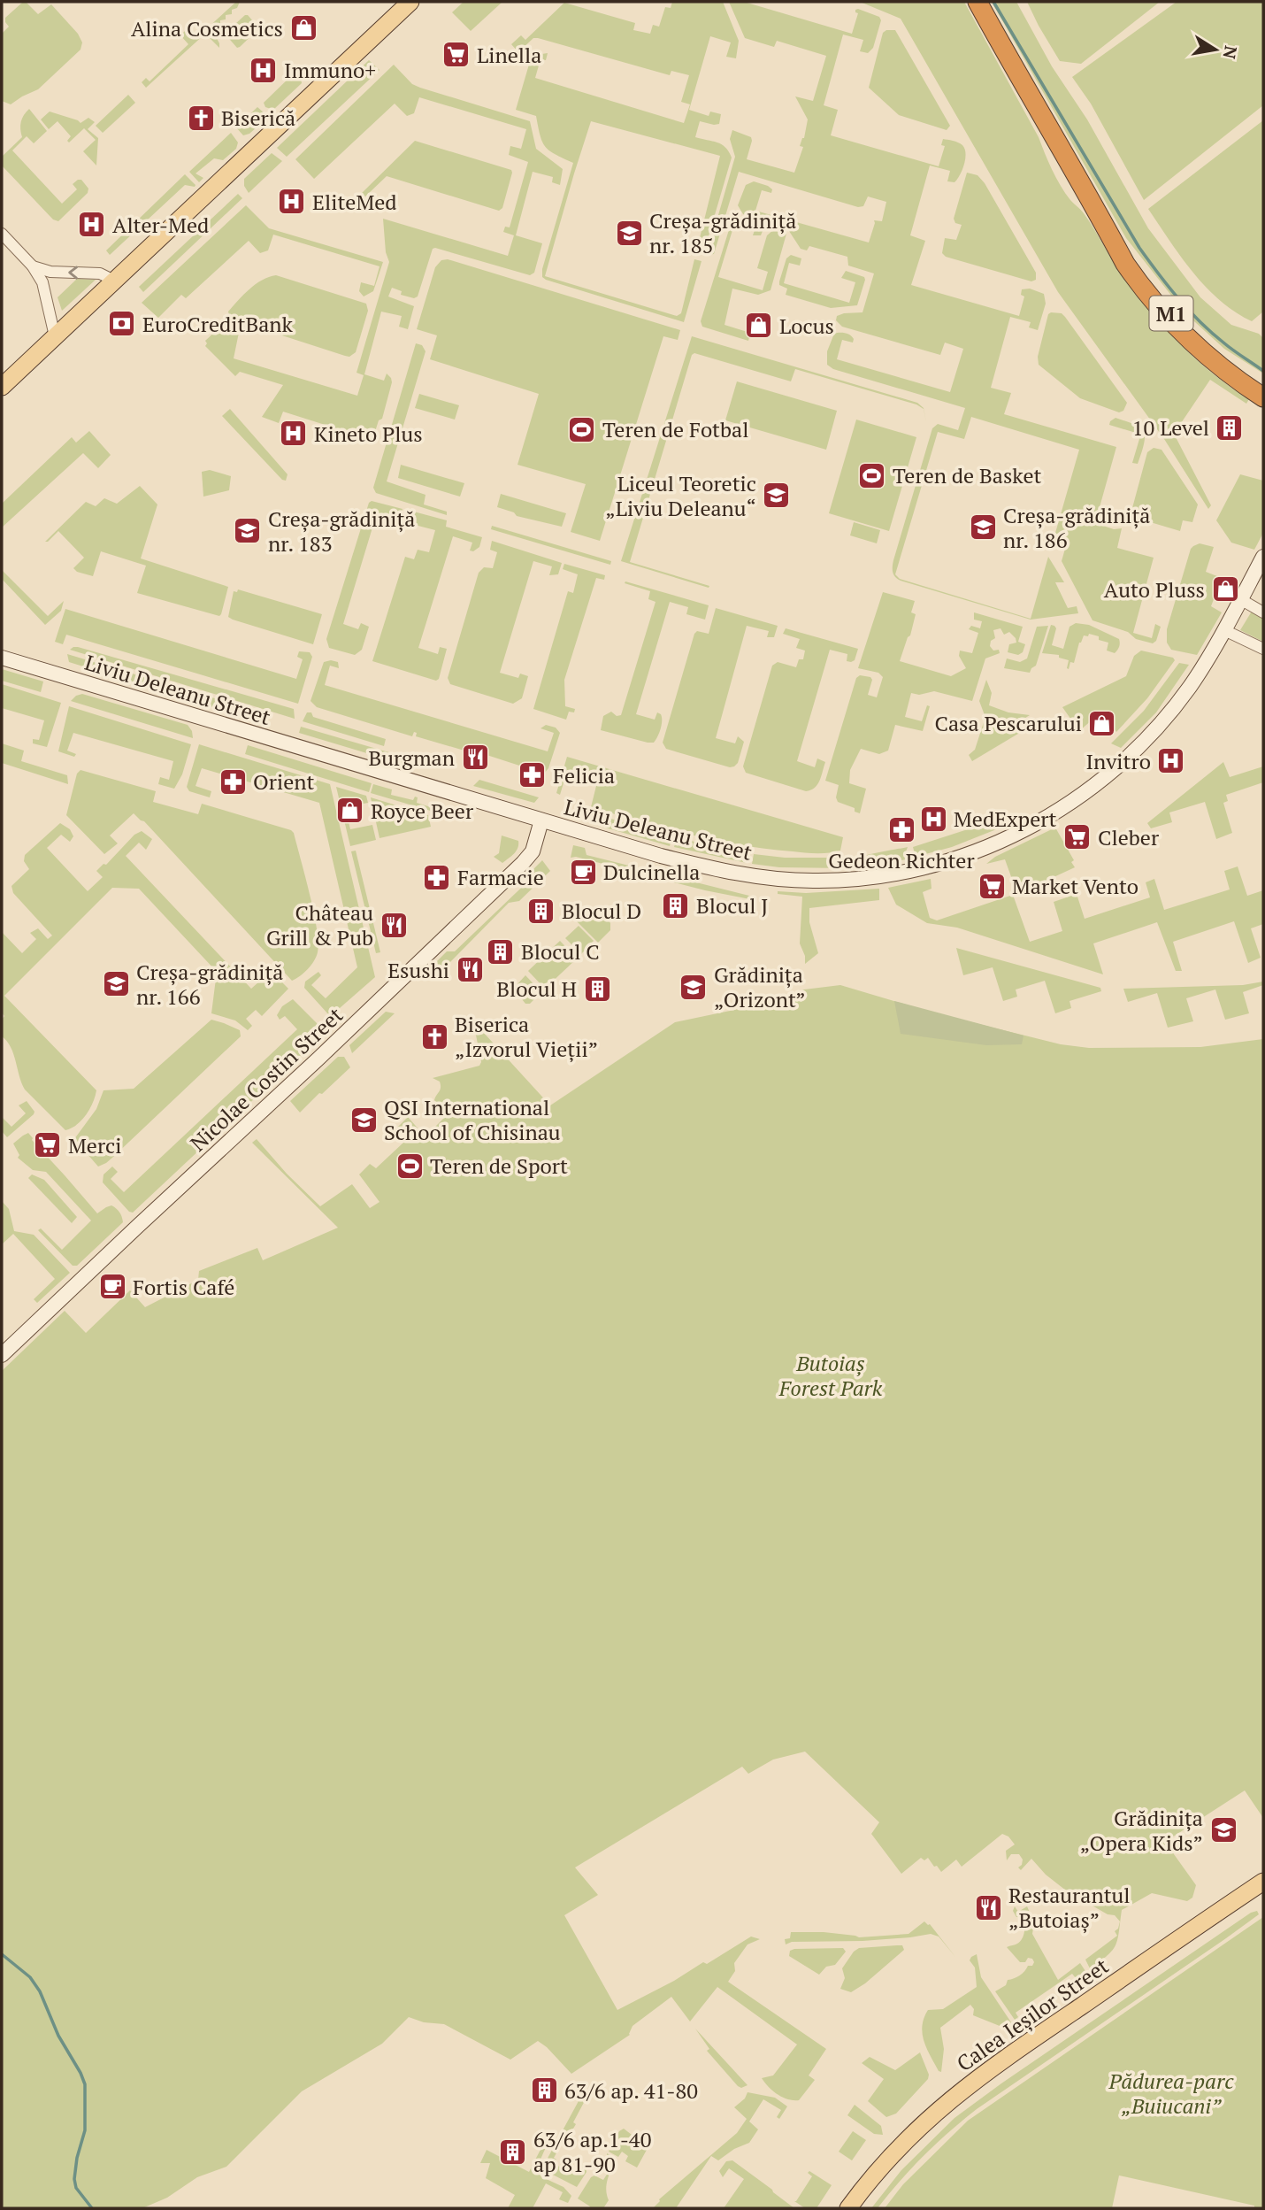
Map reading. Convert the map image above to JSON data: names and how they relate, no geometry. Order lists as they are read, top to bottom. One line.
{"streets":{"highway":["M1"],"main road":["Liviu Deleanu Street","Nicolae Costin Street","Calea Ieșilor Street"]},"crossings":[["Liviu Deleanu Street","Nicolae Costin Street"]],"parks":["Butoiaș Forest Park","Pădurea-parc „Buiucani”"],"places":{"shop":["Alina Cosmetics","Locus","Auto Pluss","Casa Pescarului","Royce Beer"],"supermarket":["Linella","Cleber","Market Vento","Merci"],"hospital":["Immuno+","EliteMed","Alter-Med","Kineto Plus","Invitro","MedExpert"],"church":["Biserică","Biserica „Izvorul Vieții”"],"school or university":["Creșa-grădiniță nr. 185","Liceul Teoretic „Liviu Deleanu“","Creșa-grădiniță nr. 186","Creșa-grădiniță nr. 183","Creșa-grădiniță nr. 166","Grădinița „Orizont”","QSI International School of Chisinau","Grădinița „Opera Kids”"],"bank":["EuroCreditBank"],"building":["10 Level","Blocul J","Blocul D","Blocul C","Blocul H","63/6 ap. 41-80","63/6 ap.1-40 ap 81-90"],"sports":["Teren de Fotbal","Teren de Basket","Teren de Sport"],"restaurant":["Burgman","Château Grill & Pub","Esushi","Restaurantul „Butoiaș”"],"pharmacy":["Felicia","Orient","Gedeon Richter","Farmacie"],"cafe":["Dulcinella","Fortis Café"]},"north":"right"}
